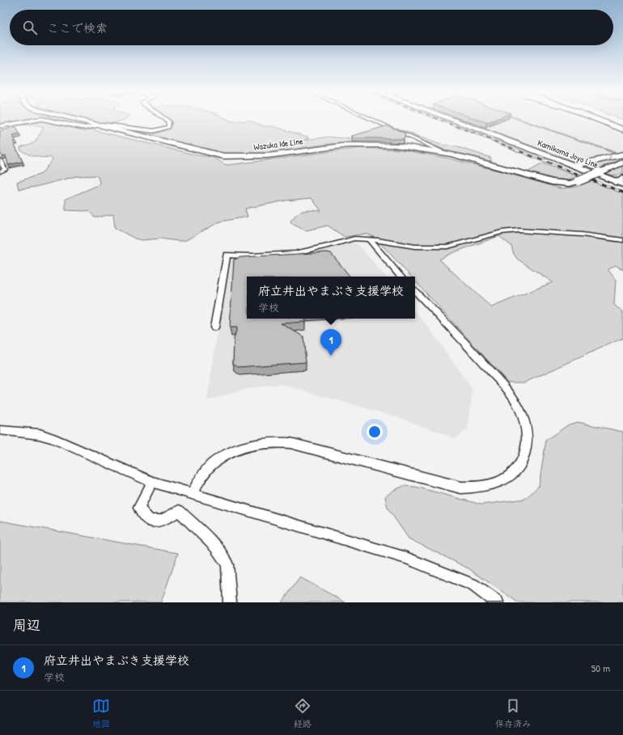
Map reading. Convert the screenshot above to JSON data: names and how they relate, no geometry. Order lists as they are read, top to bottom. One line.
{"streets":{"main road":["Wazuka Ide Line","Kamikoma Joyo Line"]},"page":{"search":"ここで検索","popup":["府立井出やまぶき支援学校","学校"],"pins":"1","heading":"周辺","list":[{"mark":"1","name":"府立井出やまぶき支援学校","note":"学校","value":"50 m"}],"nav":["地図","経路","保存済み"]}}
